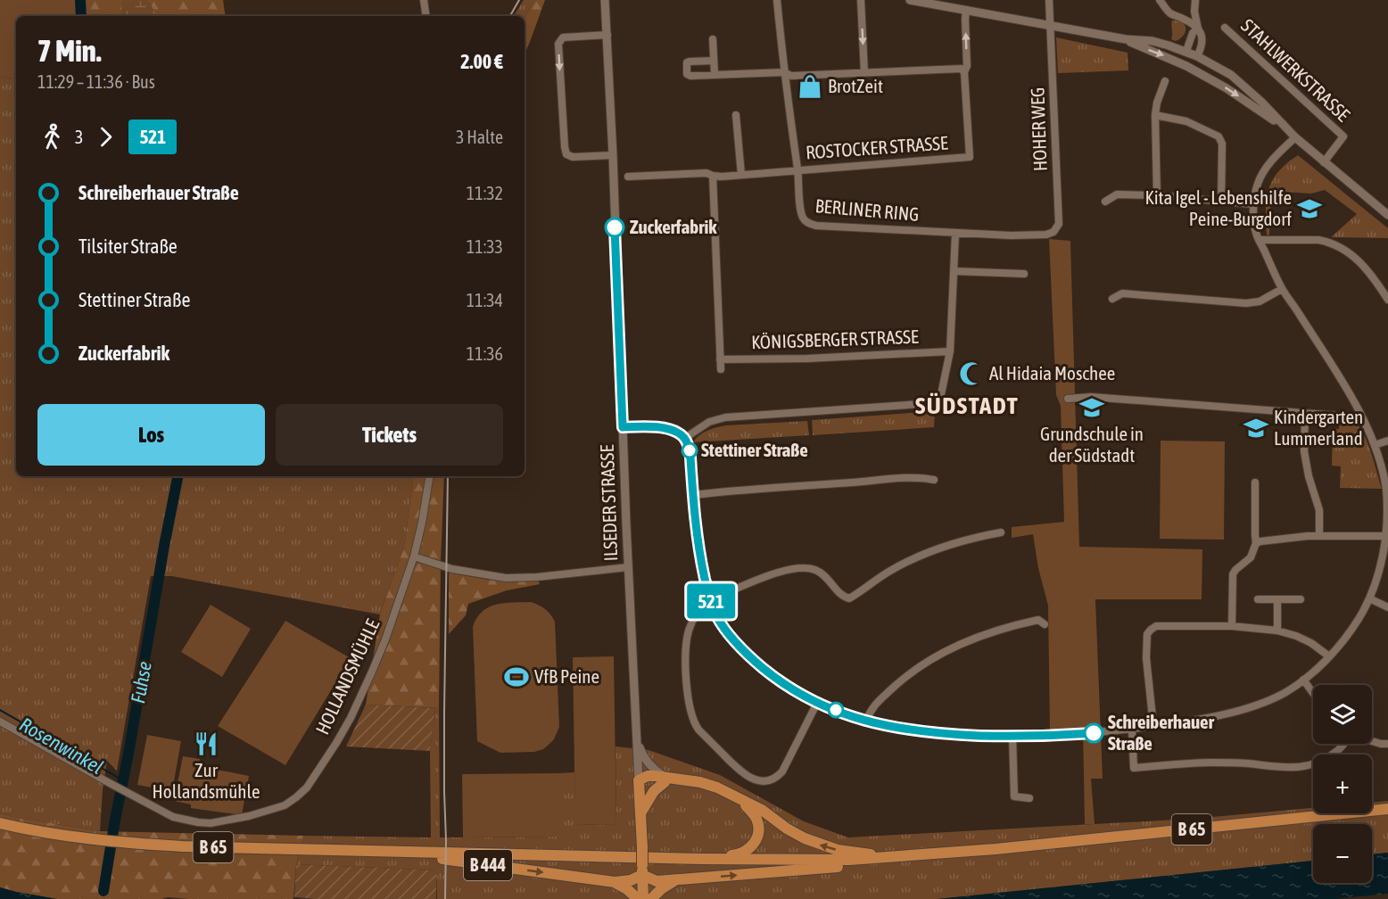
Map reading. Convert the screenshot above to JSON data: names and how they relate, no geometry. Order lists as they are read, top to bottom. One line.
{"streets":{"main road":["B 65","B 444"],"street":["STAHLWERKSTRASSE","HOHER WEG","ROSTOCKER STRASSE","BERLINER RING","KÖNIGSBERGER STRASSE","ILSEDER STRASSE","HOLLANDSMÜHLE"]},"crossings":[["HOHER WEG","BERLINER RING"],["ROSTOCKER STRASSE","BERLINER RING"],["B 65","B 444"]],"districts":["SÜDSTADT"],"water":["Fuhse","Rosenwinkel"],"places":{"shop":["BrotZeit"],"school or university":["Kita Igel - Lebenshilfe Peine-Burgdorf","Grundschule in der Südstadt","Kindergarten Lummerland"],"other":["Zuckerfabrik","Stettiner Straße","Schreiberhauer Straße"],"mosque":["Al Hidaia Moschee"],"sports":["VfB Peine"],"restaurant":["Zur Hollandsmühle"]},"lines":["bus line 521"],"page":{"on_map":"521","heading":["7 Min.","11:29 – 11:36 · Bus","2.00 €"],"legs":["3","521","3 Halte"],"list":[{"name":"Schreiberhauer Straße","value":"11:32"},{"name":"Tilsiter Straße","value":"11:33"},{"name":"Stettiner Straße","value":"11:34"},{"name":"Zuckerfabrik","value":"11:36"}],"buttons":["Los","Tickets"],"map_buttons":["+","−"]}}
